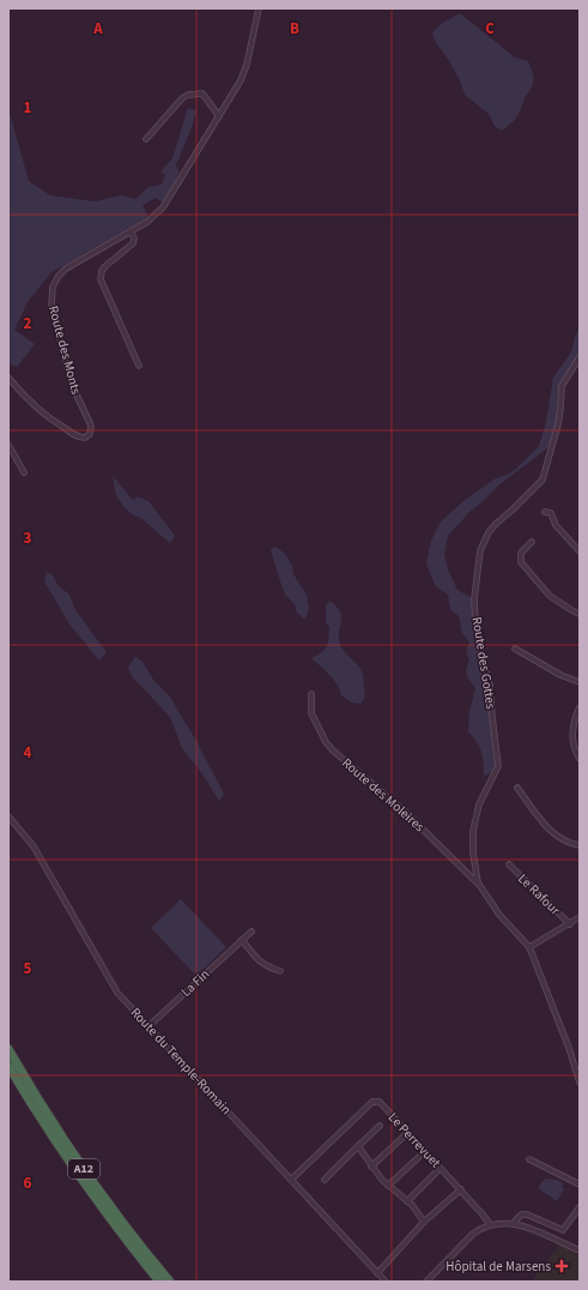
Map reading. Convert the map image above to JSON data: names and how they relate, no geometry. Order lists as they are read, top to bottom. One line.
{"streets":{"highway":["A12"],"street":["Route des Monts","Route des Gottes","Route des Moleires","Le Rafour","La Fin","Route du Temple-Romain","Le Perrevuet"]},"crossings":[["Route des Gottes","Route des Moleires"],["La Fin","Route du Temple-Romain"],["Route du Temple-Romain","Le Perrevuet"]],"places":{"health":["Hôpital de Marsens"]},"grid":{"columns":["A","B","C"],"rows":["1","2","3","4","5","6"]}}
